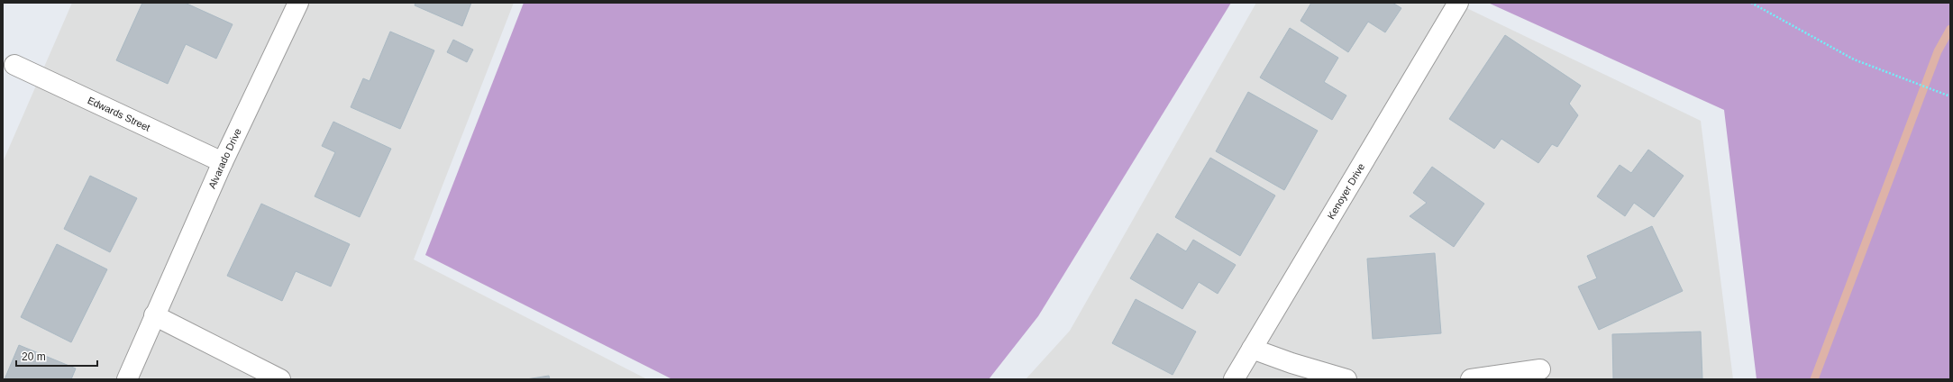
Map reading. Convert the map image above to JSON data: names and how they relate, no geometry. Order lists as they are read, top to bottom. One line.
{"streets":{"street":["Edwards Street","Alvarado Drive","Kenoyer Drive"]},"crossings":[["Edwards Street","Alvarado Drive"]],"scale_bar":"20 m"}
